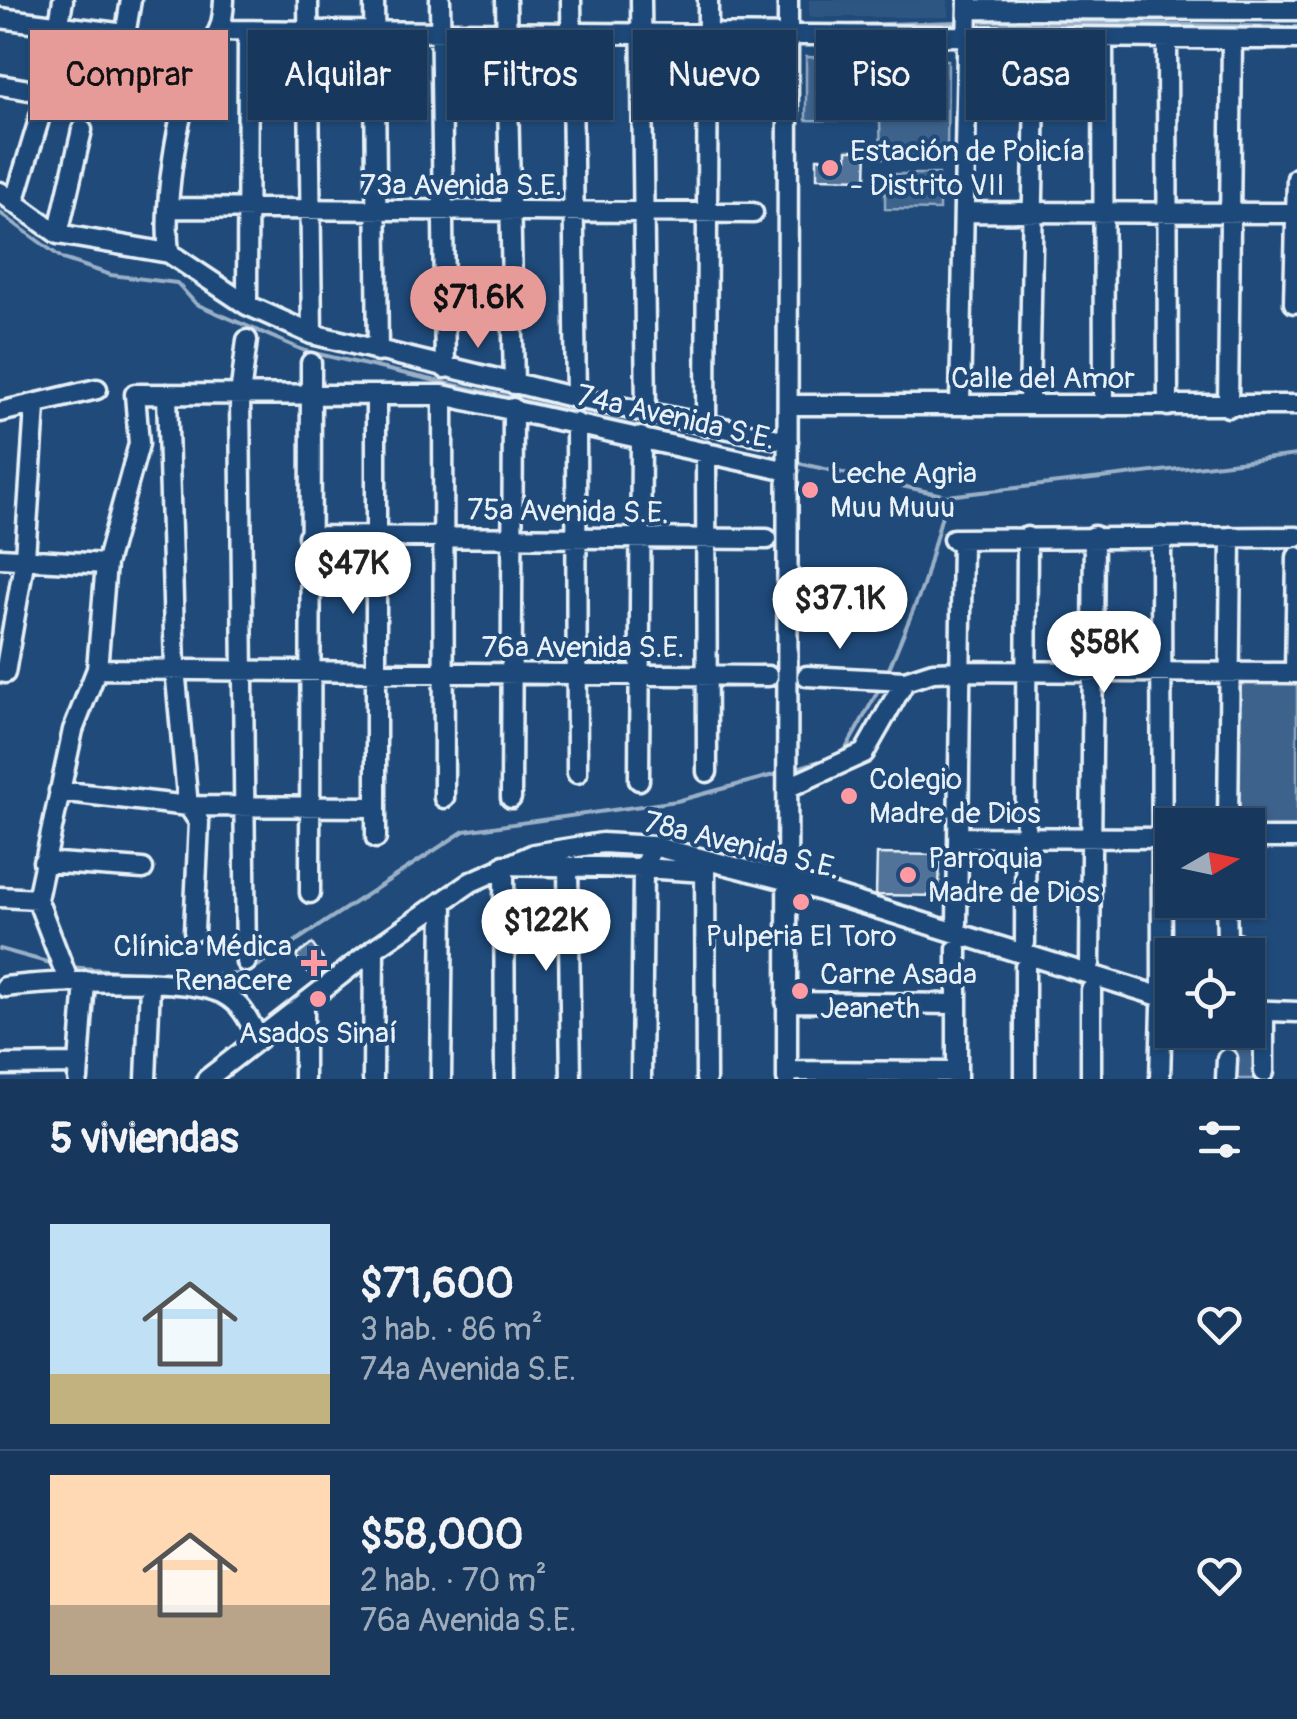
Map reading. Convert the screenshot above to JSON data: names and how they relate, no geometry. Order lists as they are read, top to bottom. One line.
{"streets":{"street":["73a Avenida S.E.","Calle del Amor","74a Avenida S.E.","75a Avenida S.E.","76a Avenida S.E.","78a Avenida S.E."]},"places":{"other":["Estación de Policía - Distrito VII","Leche Agria Muu Muuu","Colegio Madre de Dios","Parroquia Madre de Dios","Pulperia El Toro","Carne Asada Jeaneth","Asados Sinaí"],"health":["Clínica Médica Renacere"]},"north":"right","page":{"chip":["Comprar","Alquilar","Filtros","Nuevo","Piso","Casa"],"price":["$71.6K","$47K","$37.1K","$58K","$122K"],"heading":"5 viviendas","list":[{"name":"$71,600","note":"3 hab. · 86 m² · 74a Avenida S.E."},{"name":"$58,000","note":"2 hab. · 70 m² · 76a Avenida S.E."}]}}
